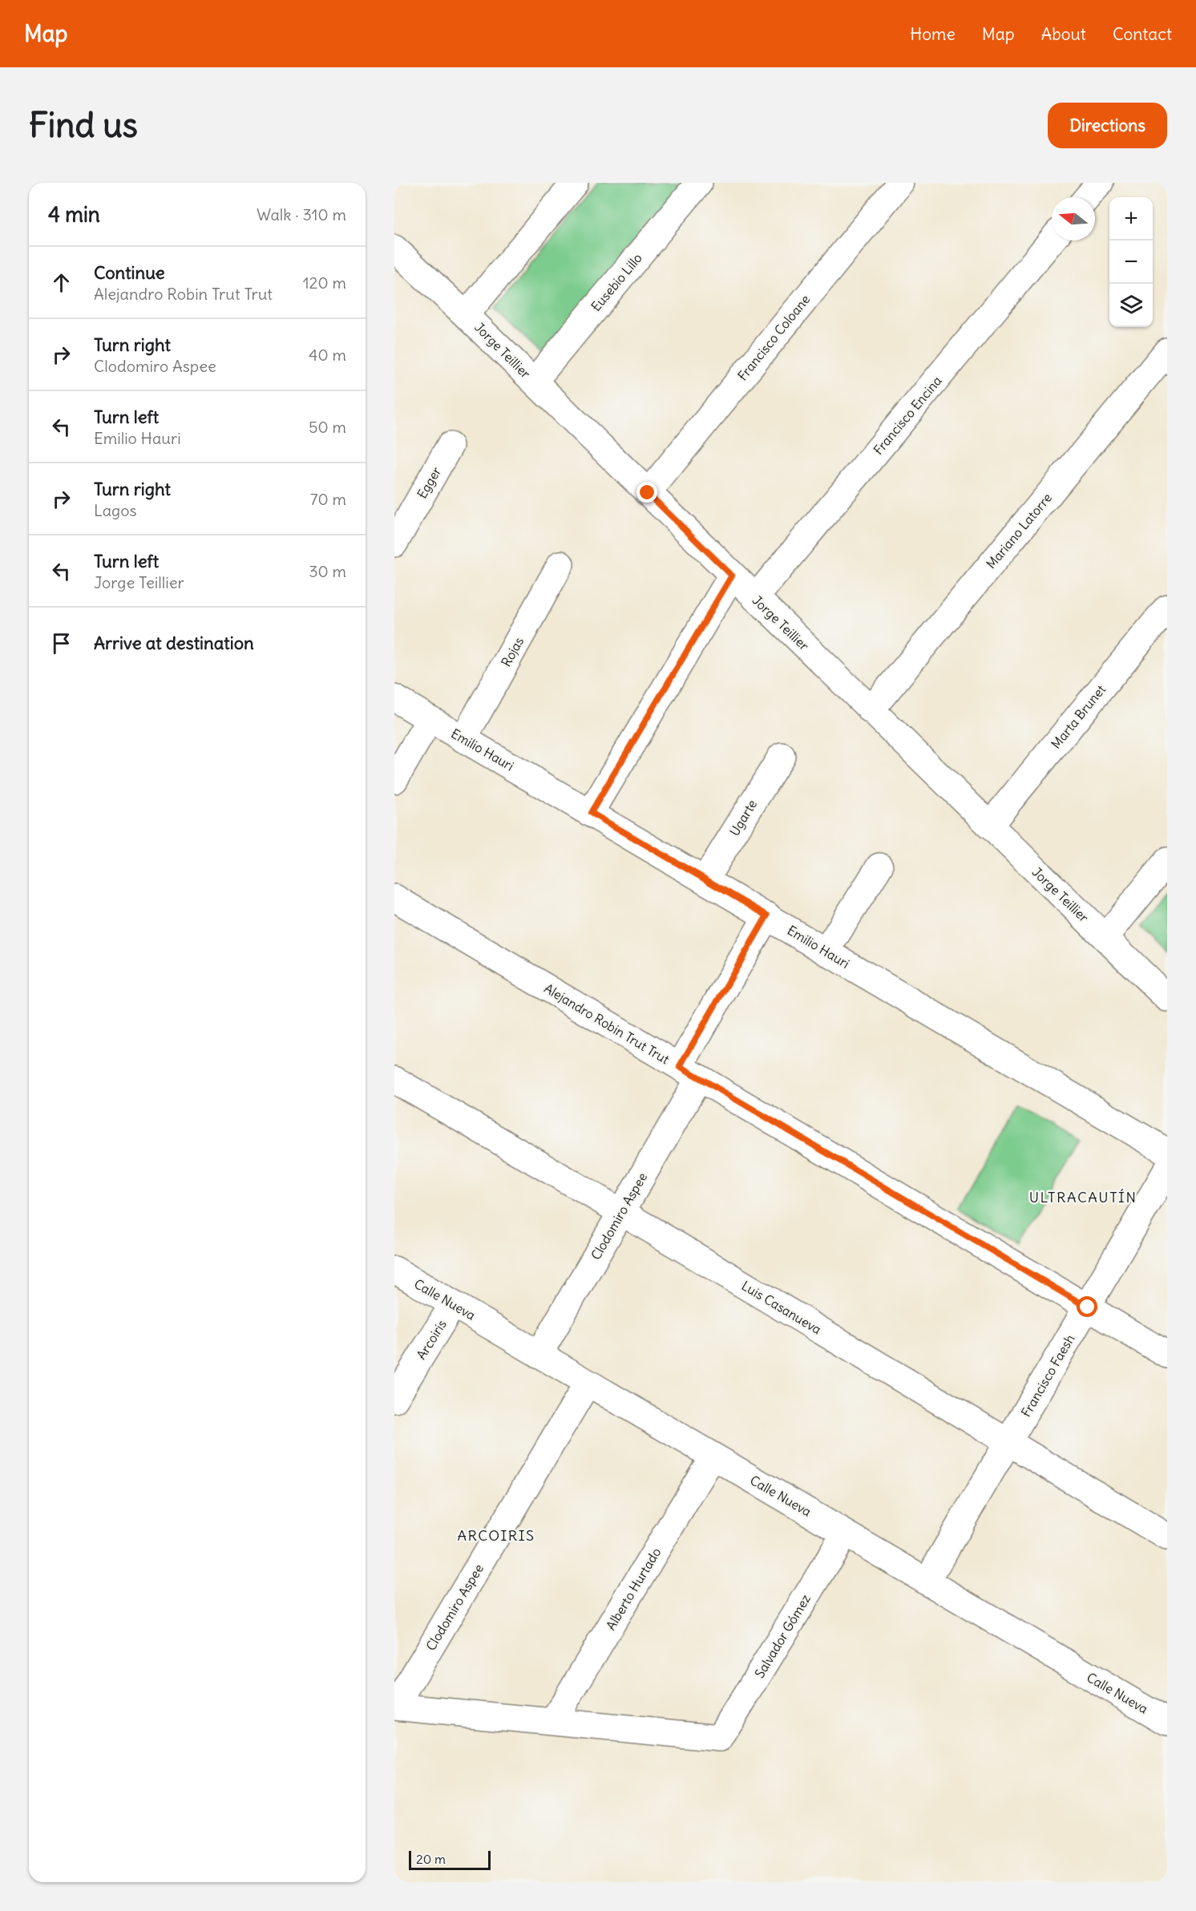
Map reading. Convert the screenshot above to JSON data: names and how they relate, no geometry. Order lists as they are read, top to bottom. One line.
{"streets":{"street":["Eusebio Lillo","Francisco Coloane","Jorge Teillier","Francisco Encina","Egger","Mariano Latorre","Rojas","Marta Brunet","Emilio Hauri","Ugarte","Alejandro Robin Trut Trut","Clodomiro Aspee","Calle Nueva","Luis Casanueva","Arcoiris","Francisco Faesh","Alberto Hurtado","Salvador Gómez"]},"crossings":[["Eusebio Lillo","Jorge Teillier"],["Francisco Coloane","Jorge Teillier"],["Jorge Teillier","Francisco Encina"],["Jorge Teillier","Mariano Latorre"],["Jorge Teillier","Marta Brunet"],["Rojas","Emilio Hauri"],["Emilio Hauri","Ugarte"],["Emilio Hauri","Clodomiro Aspee"],["Alejandro Robin Trut Trut","Clodomiro Aspee"],["Alejandro Robin Trut Trut","Francisco Faesh"],["Clodomiro Aspee","Calle Nueva"],["Clodomiro Aspee","Luis Casanueva"],["Calle Nueva","Arcoiris"],["Calle Nueva","Francisco Faesh"],["Calle Nueva","Alberto Hurtado"],["Calle Nueva","Salvador Gómez"],["Luis Casanueva","Francisco Faesh"],["Alberto Hurtado","Salvador Gómez"]],"districts":["ULTRACAUTÍN","ARCOIRIS"],"scale_bar":"20 m","north":"left","page":{"header":"Map","nav":["Home","Map","About","Contact"],"buttons":"Directions","title":"Find us","heading":["4 min","Walk · 310 m"],"map_buttons":["+","−"],"list":[["Continue","Alejandro Robin Trut Trut","120 m"],["Turn right","Clodomiro Aspee","40 m"],["Turn left","Emilio Hauri","50 m"],["Turn right","Lagos","70 m"],["Turn left","Jorge Teillier","30 m"],"Arrive at destination"],"scale":"20 m"}}
